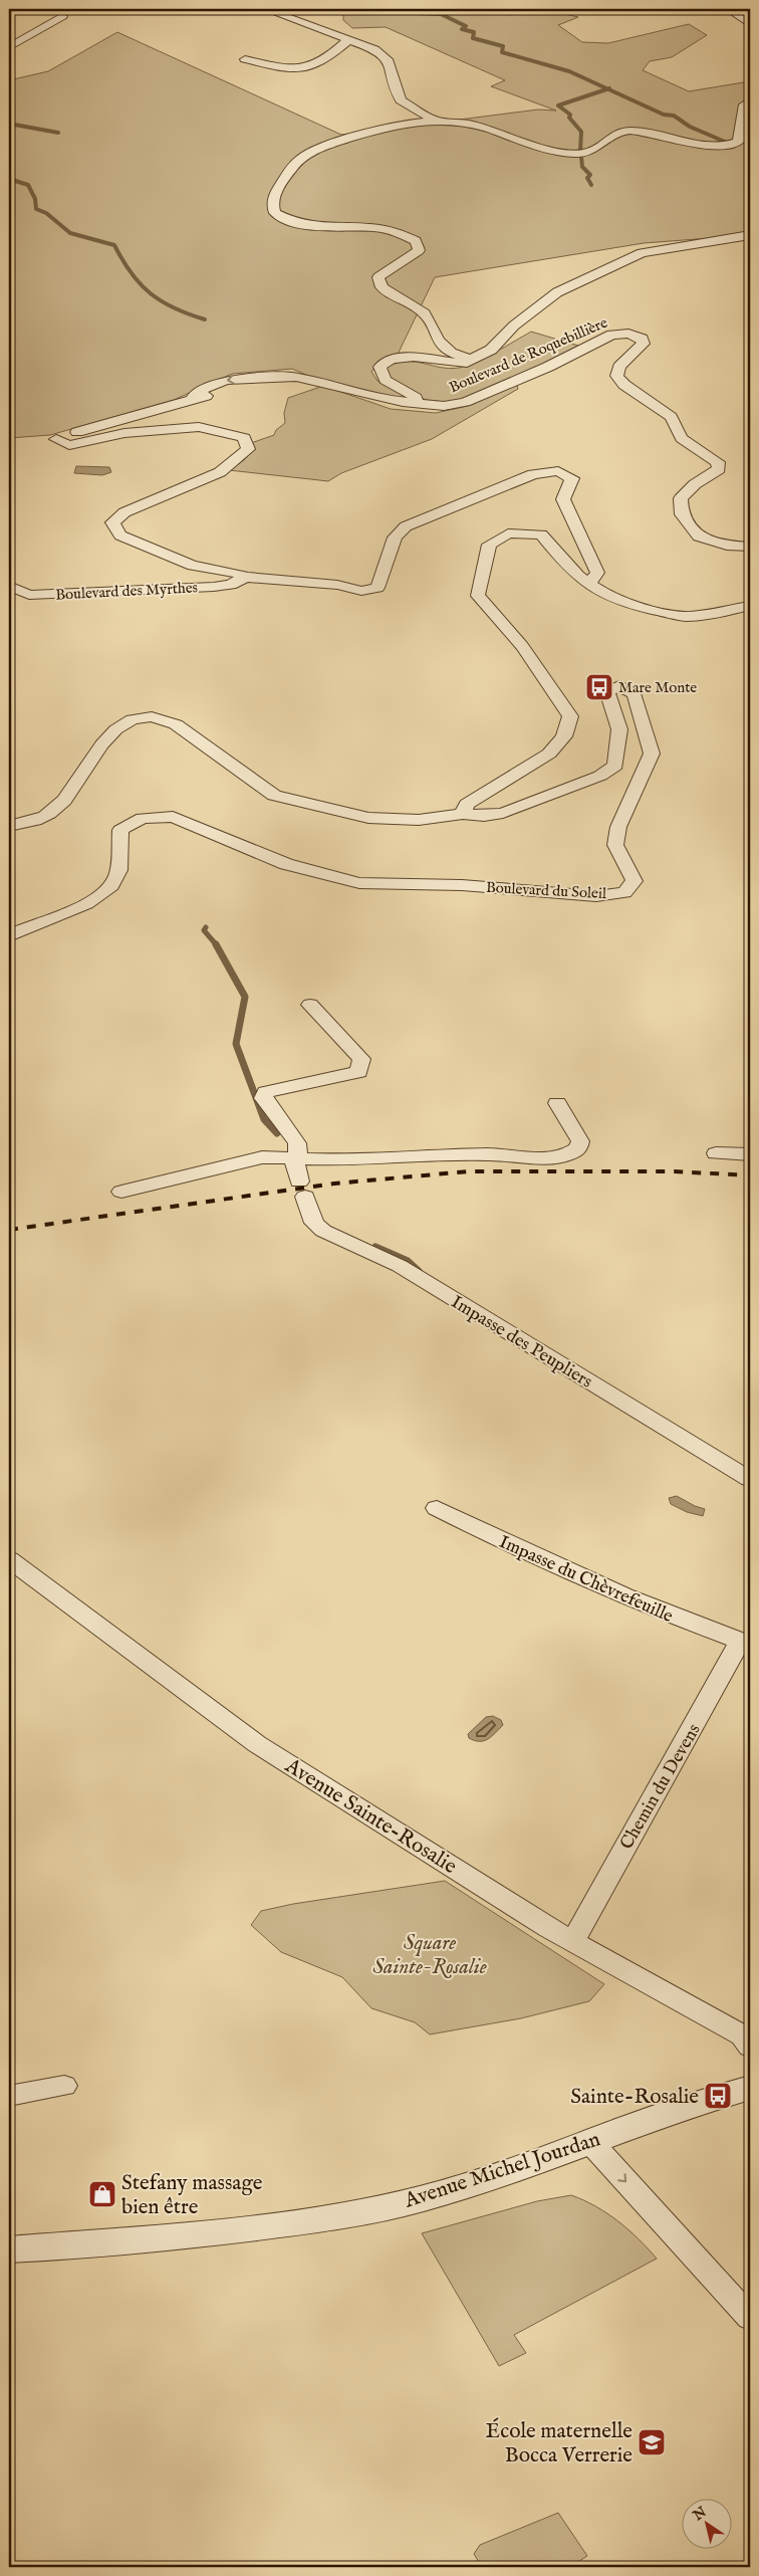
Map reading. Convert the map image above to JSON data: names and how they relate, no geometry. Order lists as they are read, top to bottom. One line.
{"streets":{"street":["Boulevard de Roquebillière","Boulevard des Myrthes","Boulevard du Soleil","Impasse des Peupliers","Impasse du Chèvrefeuille","Chemin du Devens","Avenue Sainte-Rosalie","Avenue Michel Jourdan"]},"crossings":[["Boulevard de Roquebillière","Boulevard des Myrthes"],["Impasse du Chèvrefeuille","Chemin du Devens"],["Chemin du Devens","Avenue Sainte-Rosalie"]],"parks":["Square Sainte-Rosalie"],"places":{"bus stop":["Mare Monte","Sainte-Rosalie"],"shop":["Stefany massage bien être"],"school or university":["École maternelle Bocca Verrerie"]},"north":"top left"}
